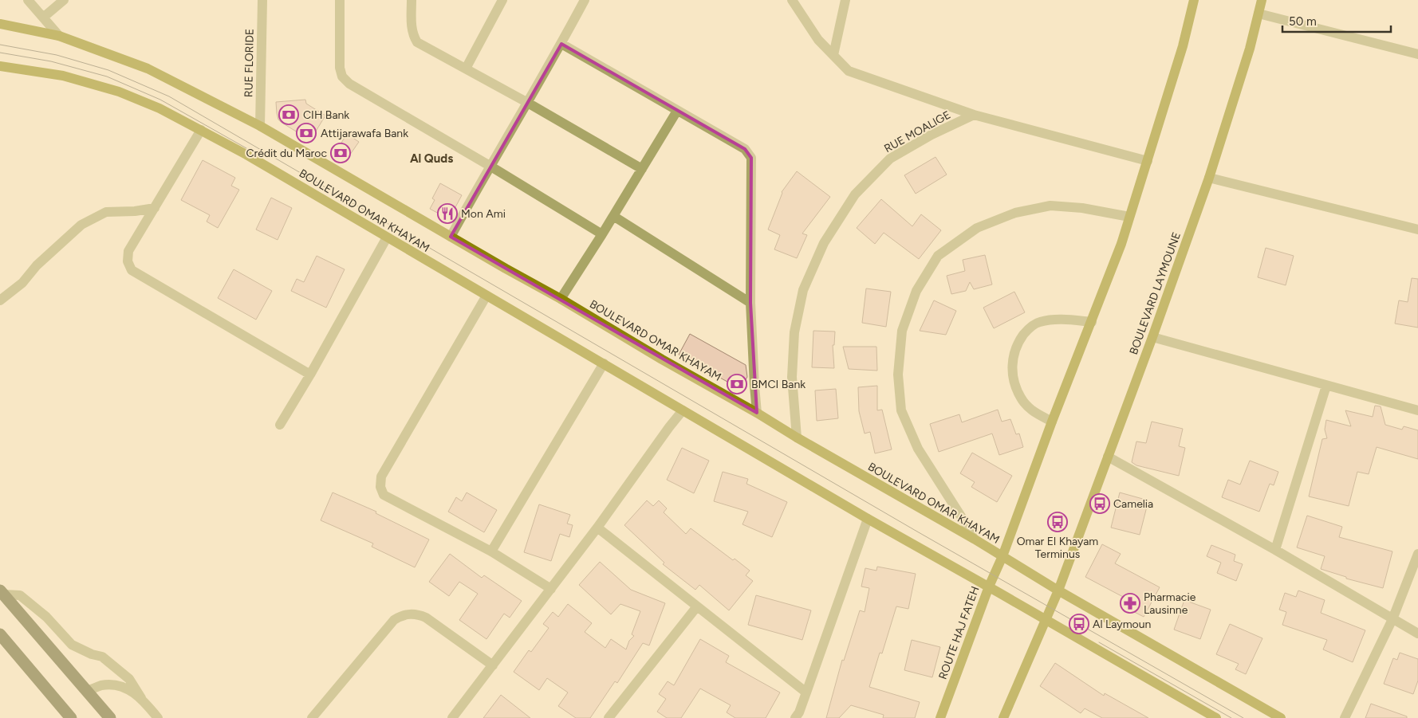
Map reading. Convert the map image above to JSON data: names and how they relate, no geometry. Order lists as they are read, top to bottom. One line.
{"streets":{"street":["RUE FLORIDE","RUE MOALIGE","BOULEVARD OMAR KHAYAM","BOULEVARD LAYMOUNE","ROUTE HAJ FATEH"]},"crossings":[["RUE FLORIDE","BOULEVARD OMAR KHAYAM"],["RUE MOALIGE","BOULEVARD OMAR KHAYAM"],["BOULEVARD OMAR KHAYAM","BOULEVARD LAYMOUNE"],["BOULEVARD OMAR KHAYAM","ROUTE HAJ FATEH"]],"districts":["Al Quds"],"places":{"bank":["CIH Bank","Attijarawafa Bank","Crédit du Maroc","BMCI Bank"],"restaurant":["Mon Ami"],"bus stop":["Camelia","Omar El Khayam Terminus","Al Laymoun"],"pharmacy":["Pharmacie Lausinne"]},"scale_bar":"50 m"}
